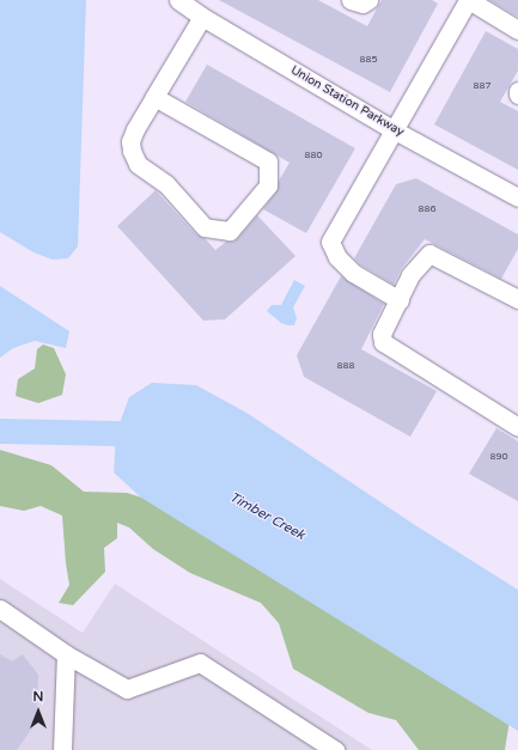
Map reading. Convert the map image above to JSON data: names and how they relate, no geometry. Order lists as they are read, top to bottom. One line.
{"streets":{"street":["Union Station Parkway"]},"water":["Timber Creek"],"house_numbers":["885","887","880","886","888","890"],"north":"top"}
